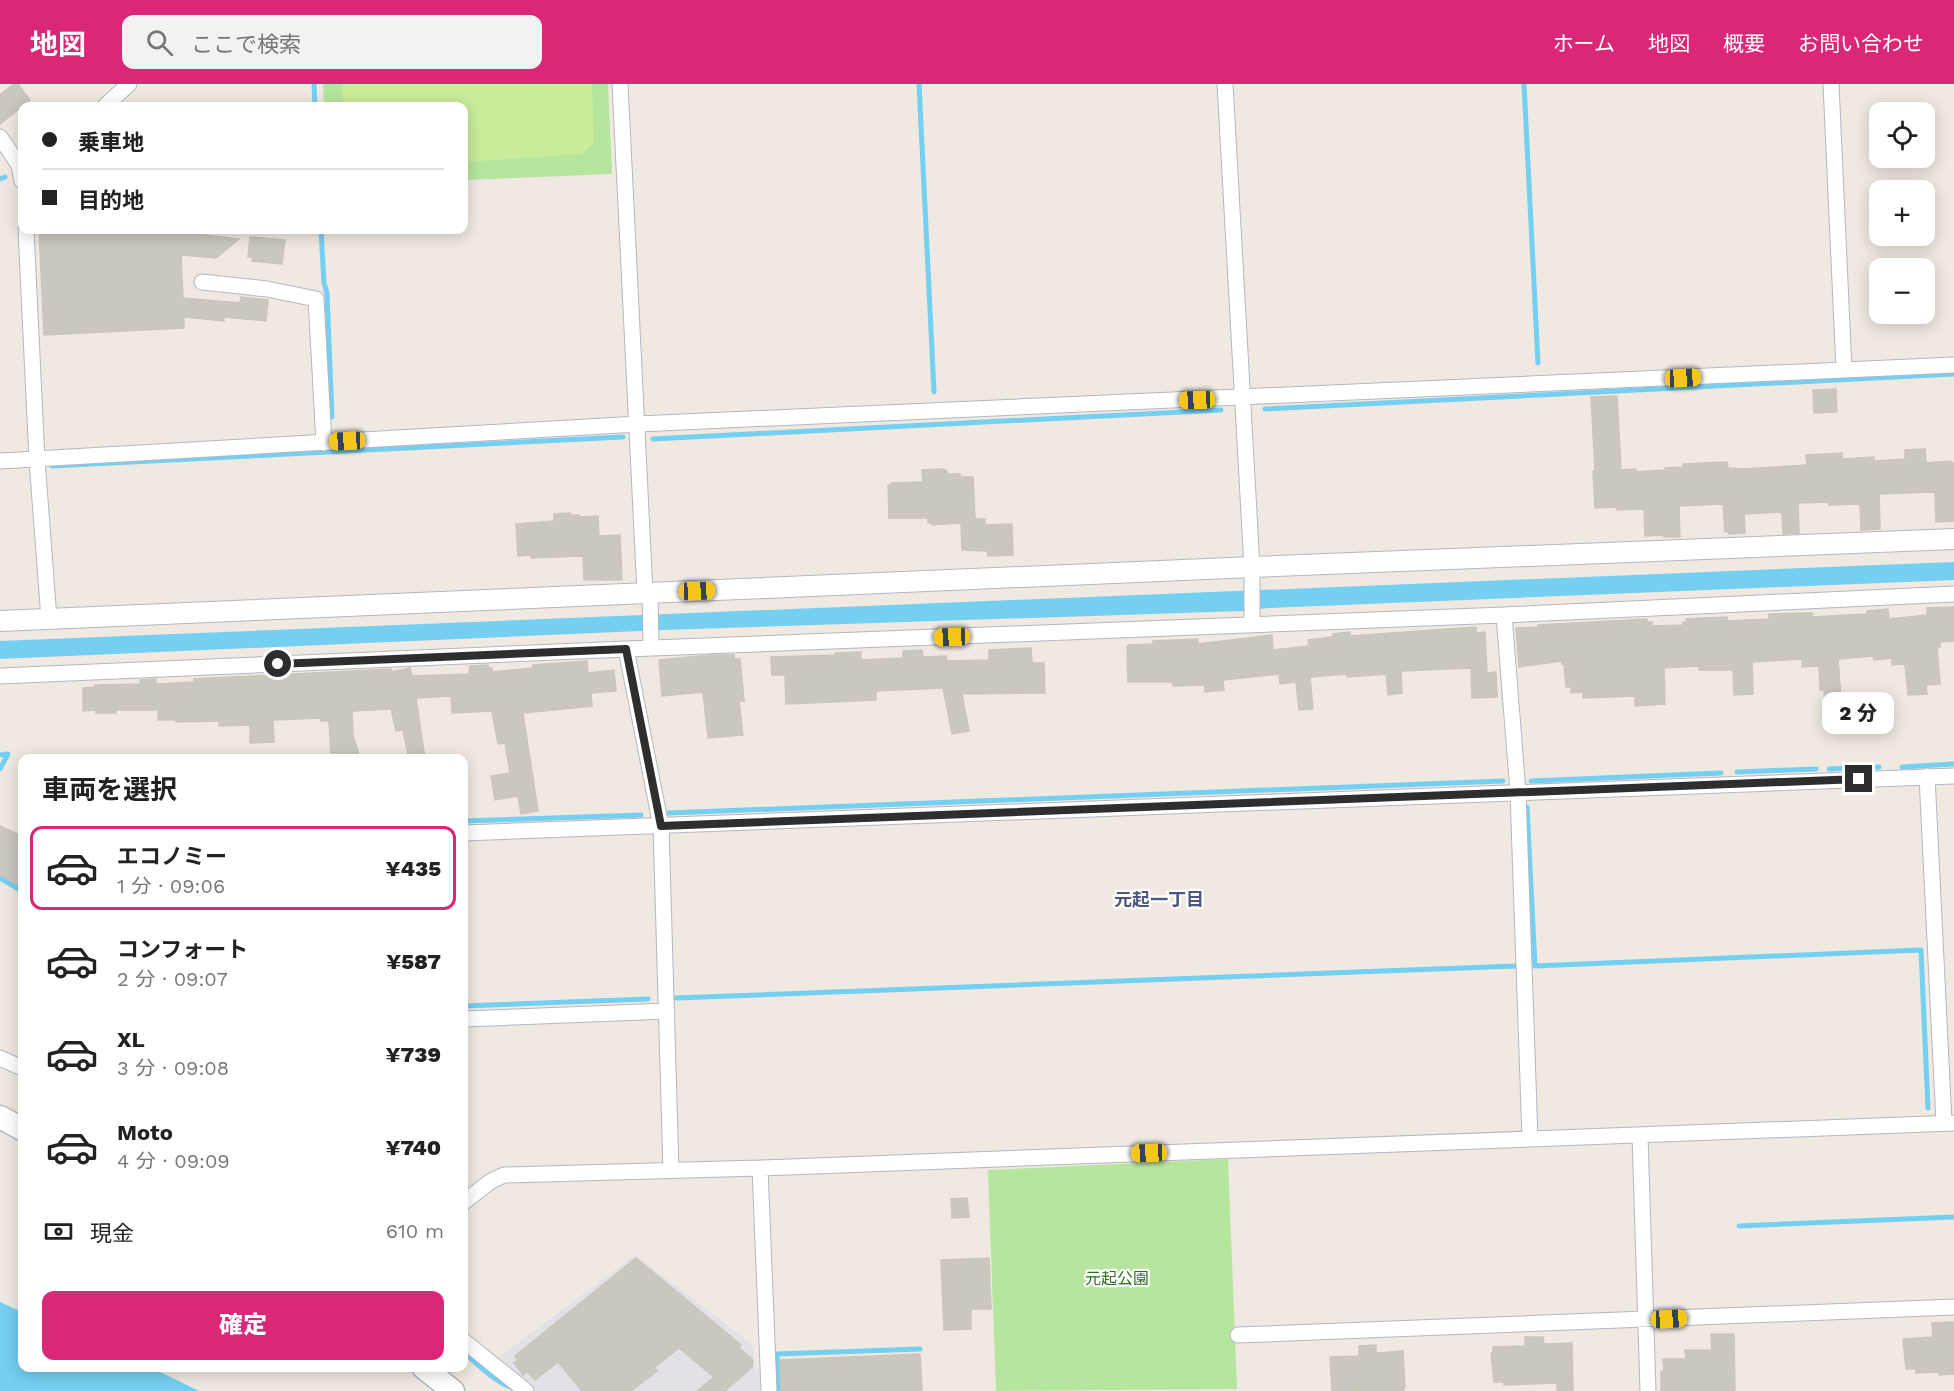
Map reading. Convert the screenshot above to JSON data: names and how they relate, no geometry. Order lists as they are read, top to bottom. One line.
{"districts":["元起一丁目"],"parks":["元起公園"],"page":{"header":"地図","search":"ここで検索","nav":["ホーム","地図","概要","お問い合わせ"],"map_buttons":["+","−"],"banner":["乗車地","目的地"],"bubble":"2 分","heading":"車両を選択","list":[{"name":"エコノミー","note":"1 分 · 09:06","value":"¥435"},{"name":"コンフォート","note":"2 分 · 09:07","value":"¥587"},{"name":"XL","note":"3 分 · 09:08","value":"¥739"},{"name":"Moto","note":"4 分 · 09:09","value":"¥740"}],"pay":["現金","610 m"],"buttons":"確定"}}
